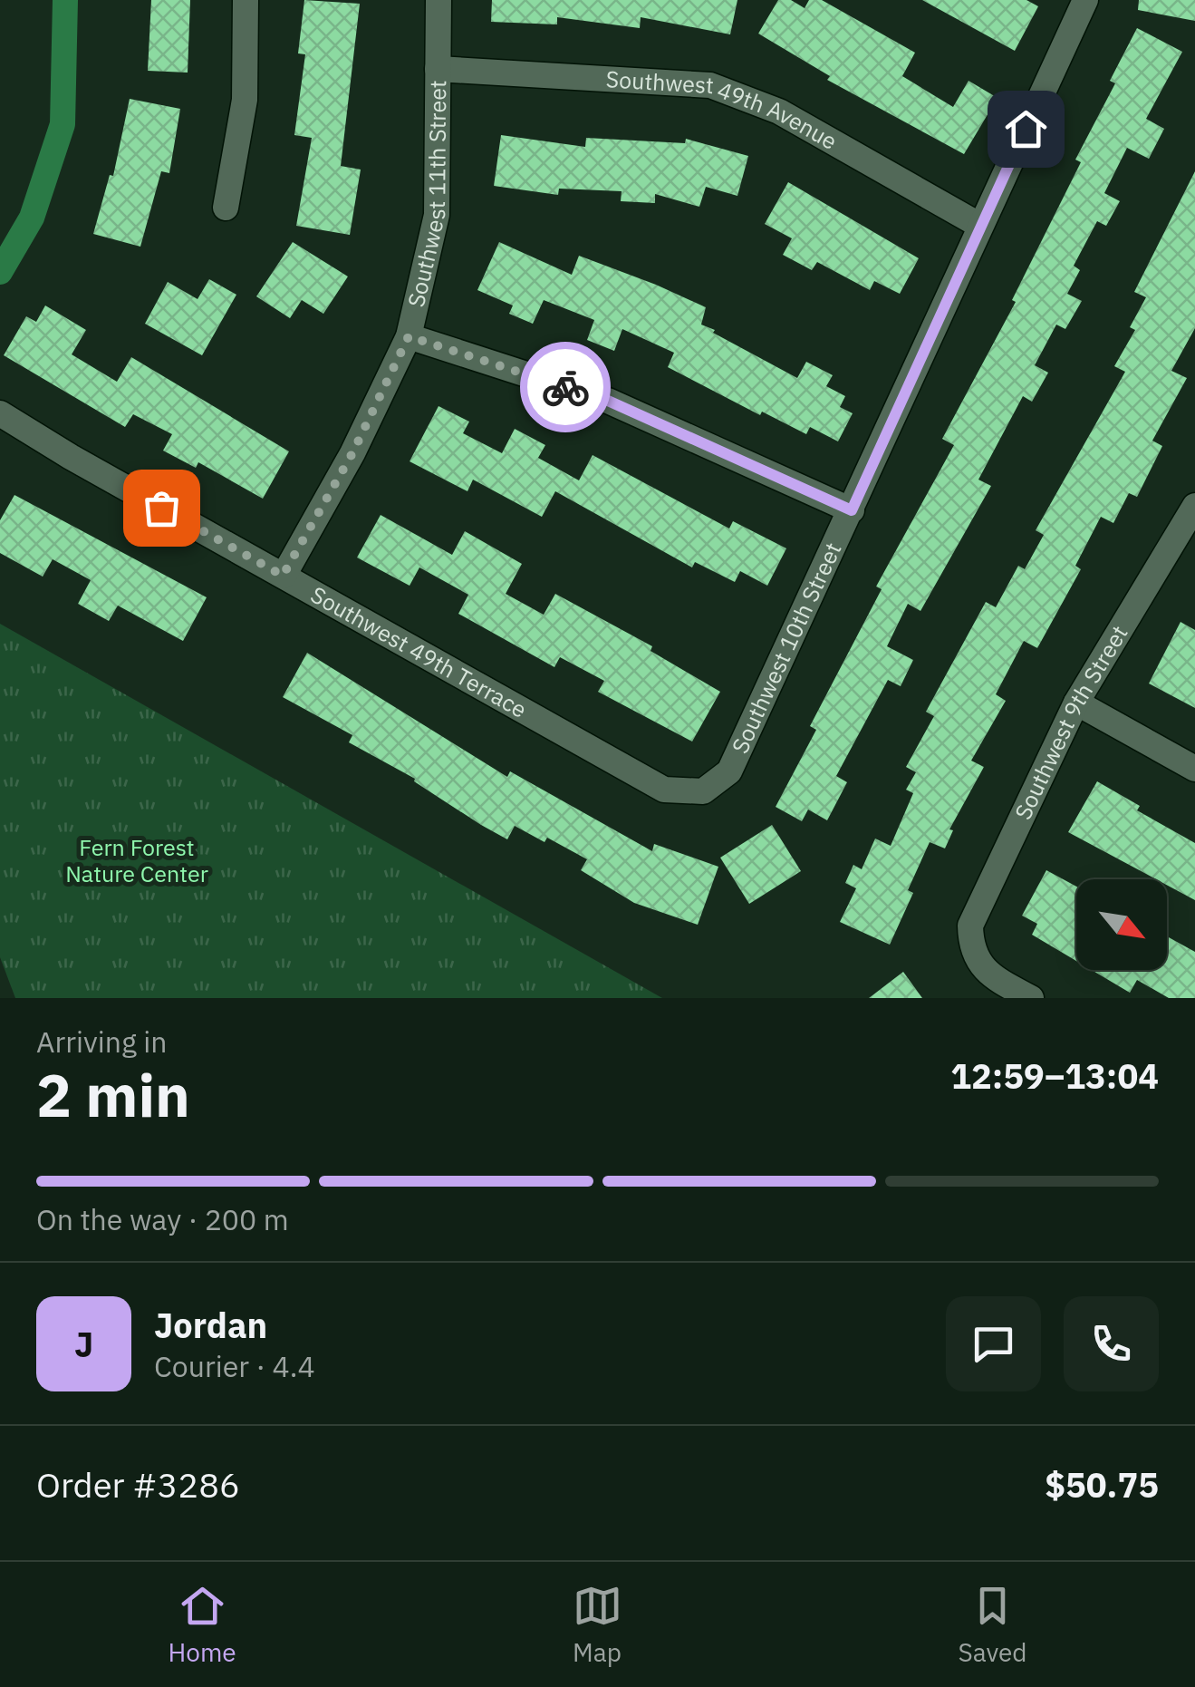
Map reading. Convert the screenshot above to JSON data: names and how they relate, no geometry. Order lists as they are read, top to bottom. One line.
{"streets":{"street":["Southwest 49th Avenue","Southwest 11th Street","Southwest 10th Street","Southwest 49th Terrace","Southwest 9th Street"]},"crossings":[["Southwest 49th Avenue","Southwest 11th Street"],["Southwest 49th Avenue","Southwest 10th Street"],["Southwest 11th Street","Southwest 49th Terrace"],["Southwest 10th Street","Southwest 49th Terrace"]],"parks":["Fern Forest Nature Center"],"north":"bottom right","page":{"heading":["2 min","Arriving in","12:59–13:04"],"panel":["Jordan","Courier · 4.4","Order #3286","$50.75"],"bar":"On the way · 200 m","round":"J","tabs":["Home","Map","Saved"]}}
